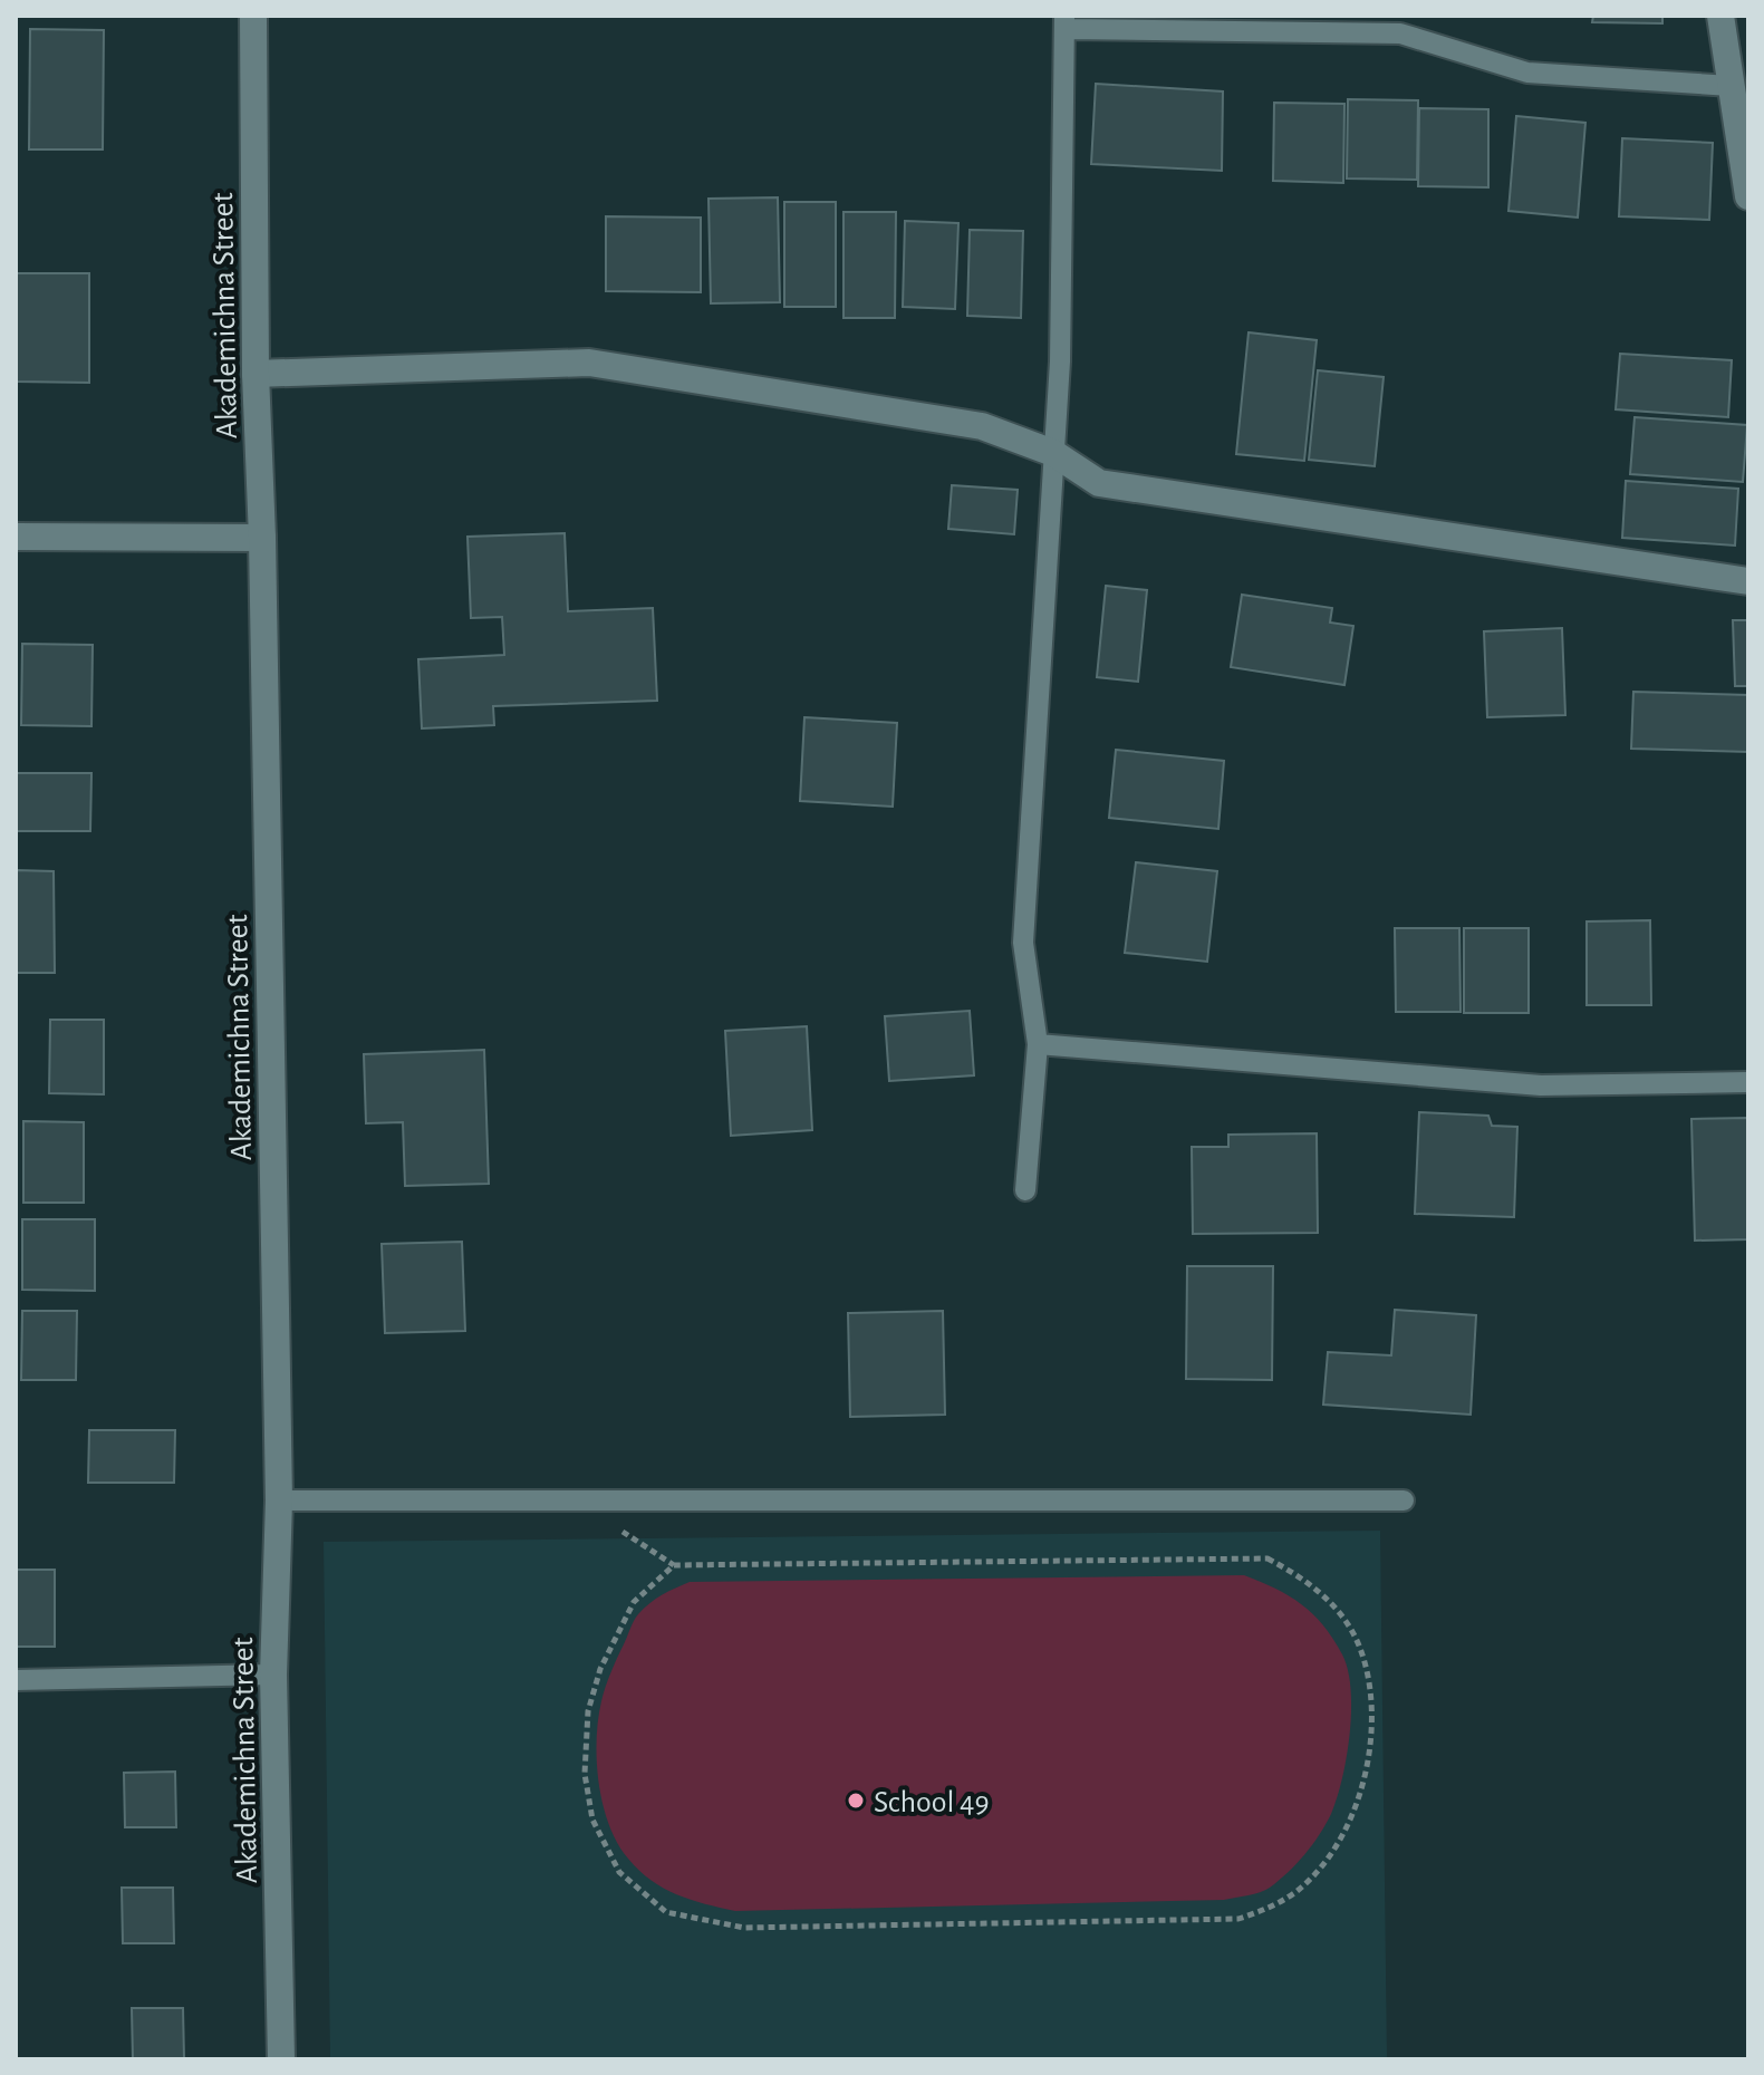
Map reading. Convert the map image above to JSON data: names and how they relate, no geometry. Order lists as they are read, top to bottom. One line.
{"streets":{"main road":["Akademichna Street"]},"places":["School 49"]}
